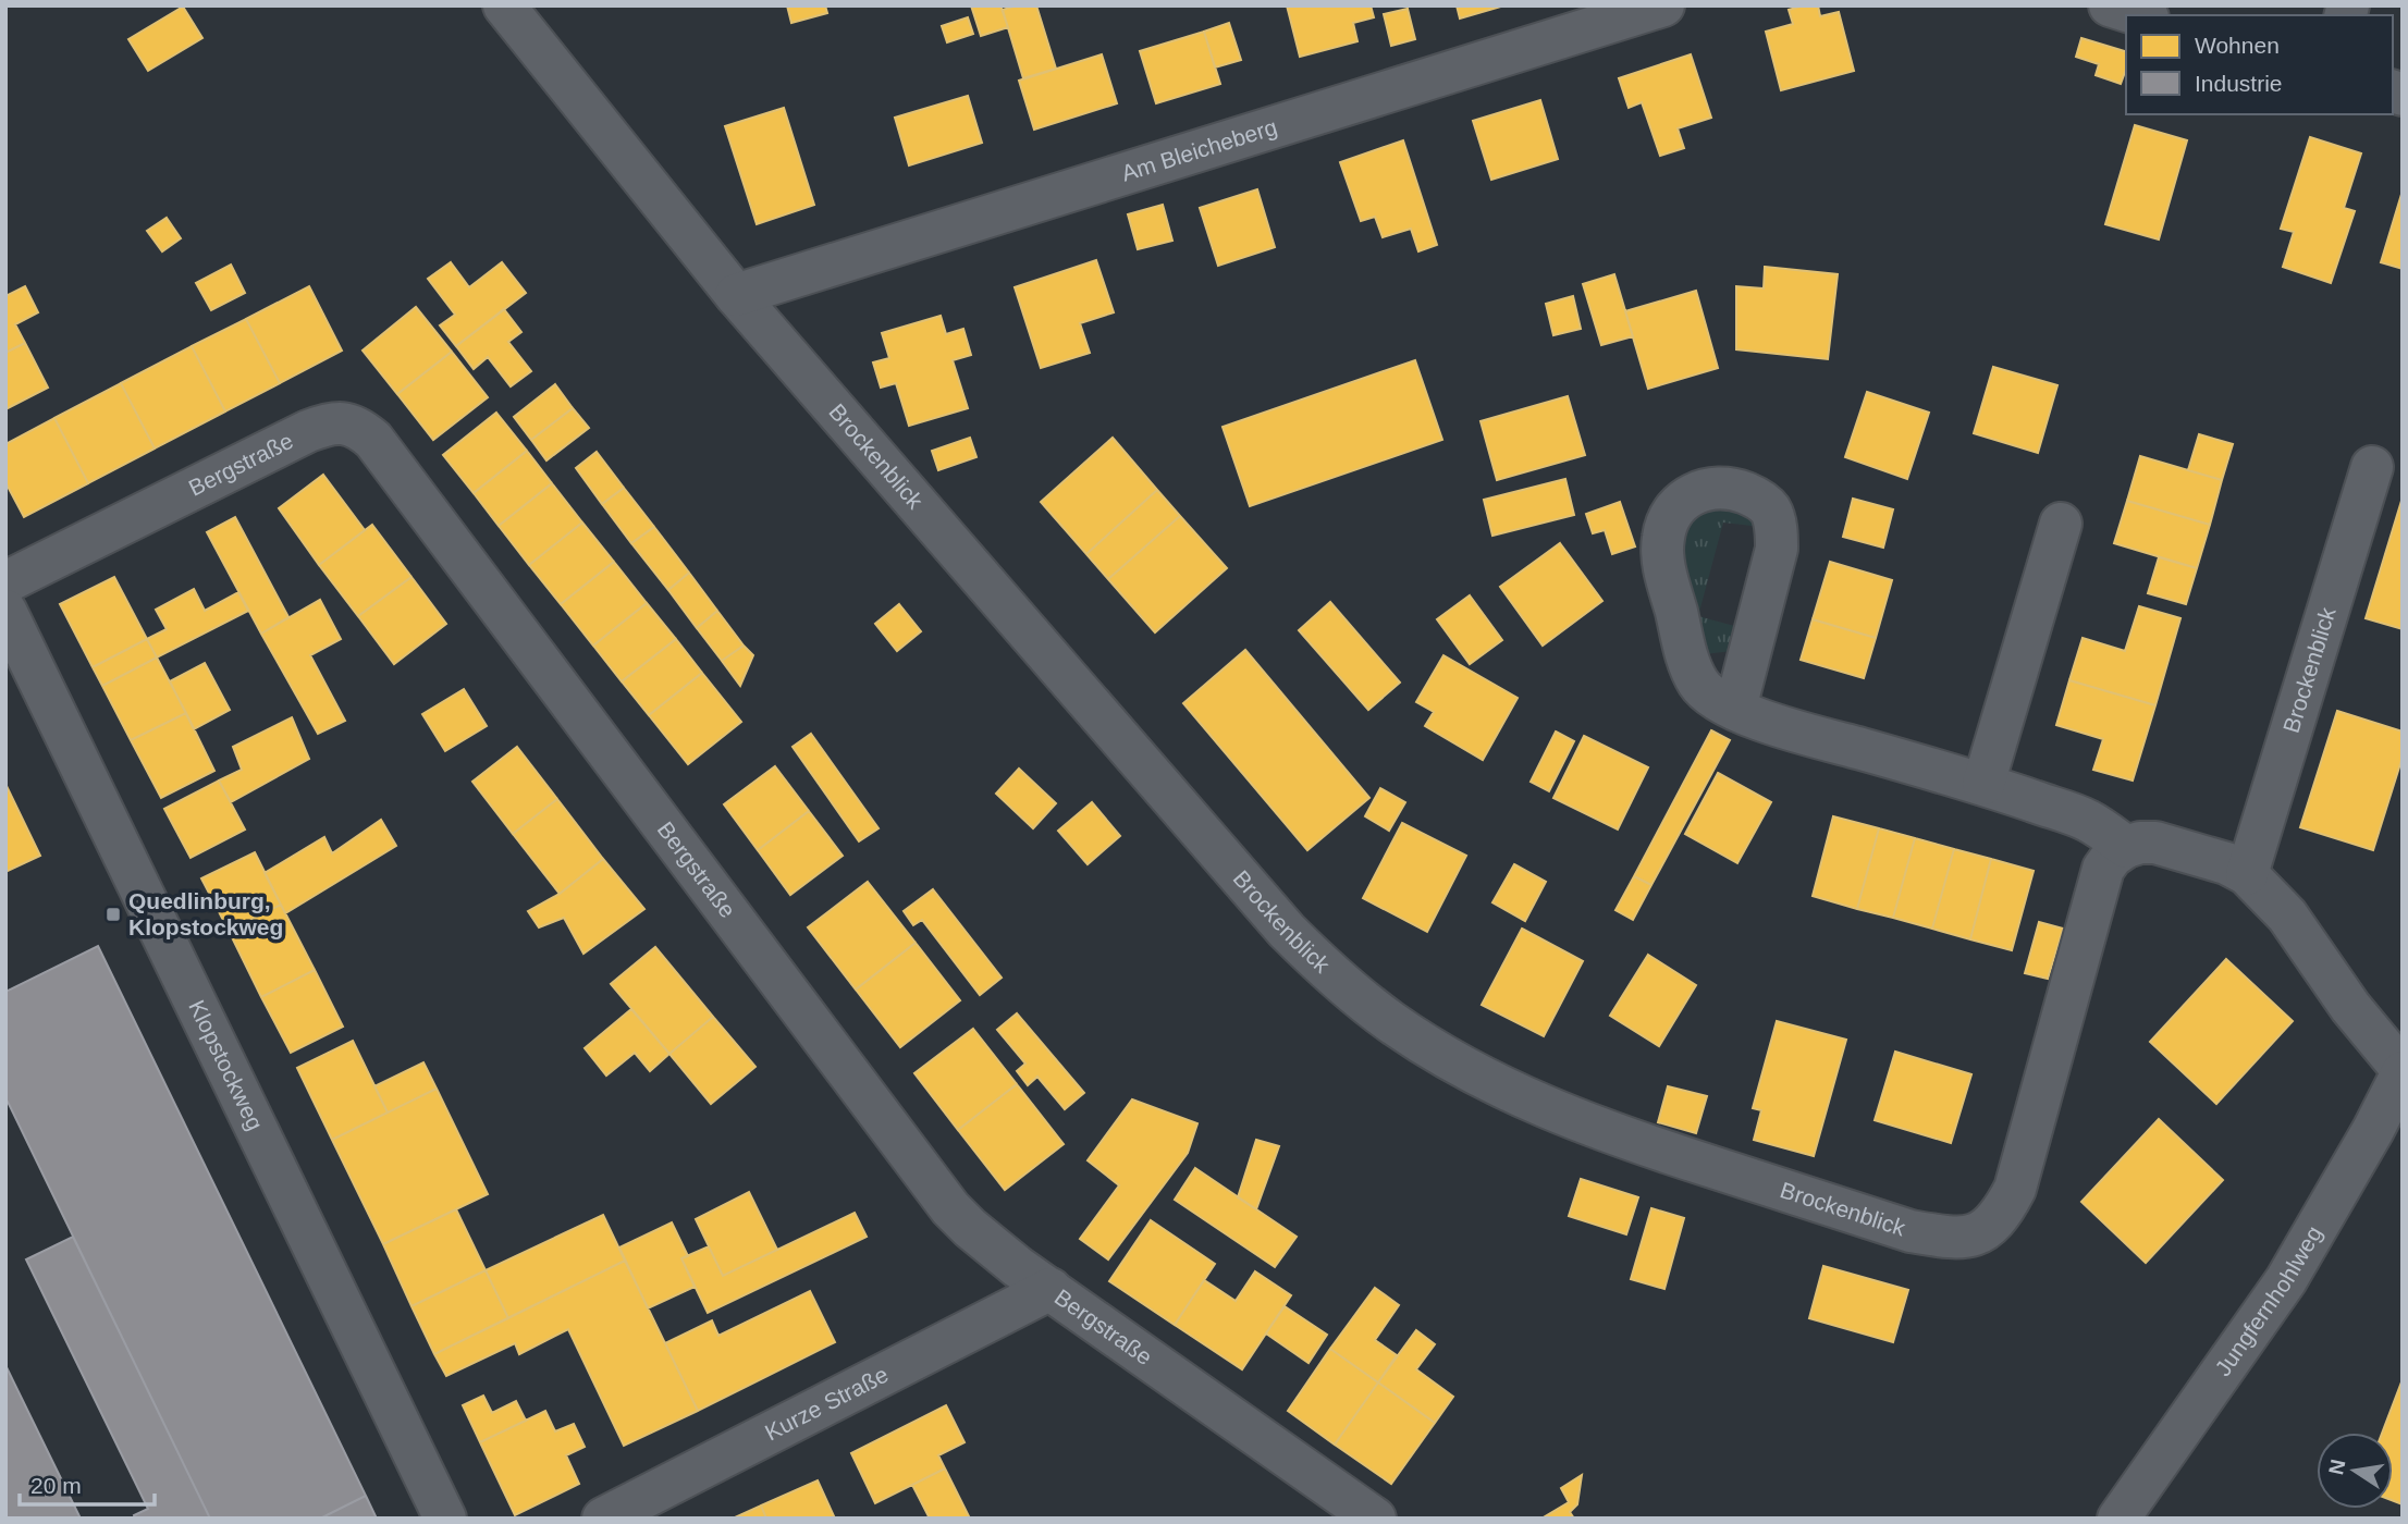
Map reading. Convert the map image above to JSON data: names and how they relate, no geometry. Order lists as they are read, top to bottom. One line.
{"streets":{"street":["Am Bleicheberg","Brockenblick","Bergstraße","Klopstockweg","Jungfernhohlweg","Kurze Straße"]},"crossings":[["Am Bleicheberg","Brockenblick"],["Bergstraße","Kurze Straße"]],"places":{"transit":["Quedlinburg, Klopstockweg"]},"legend":["Wohnen","Industrie"],"scale_bar":"20 m","north":"left"}
